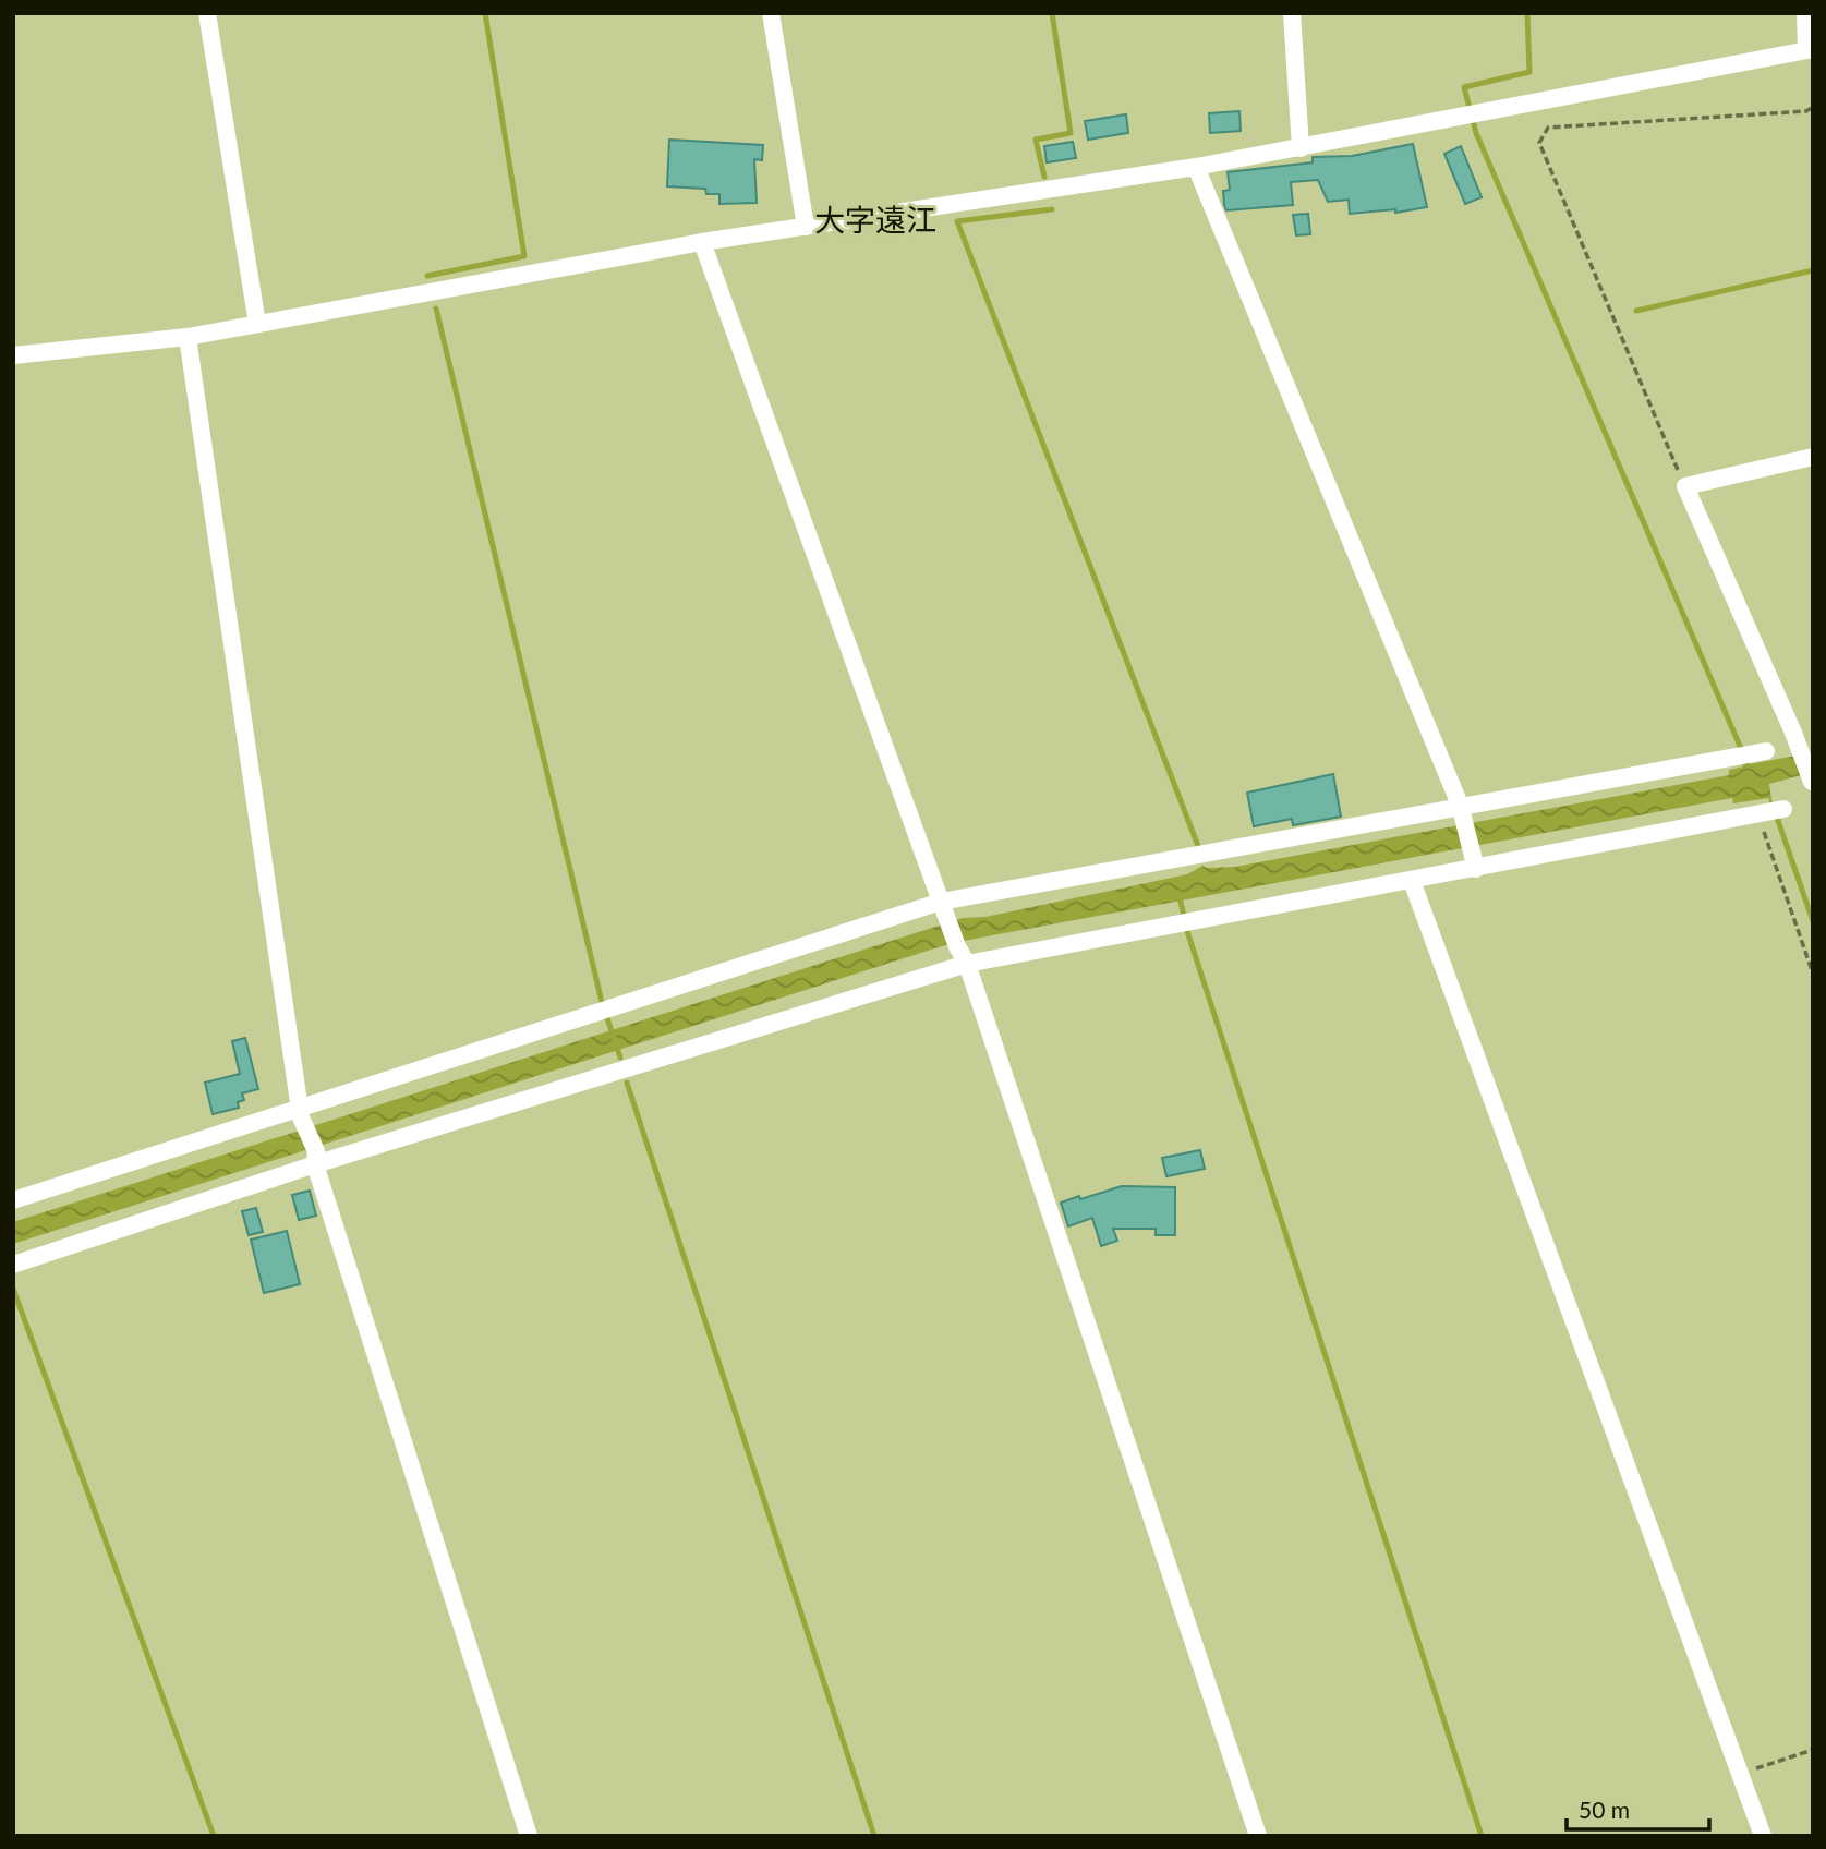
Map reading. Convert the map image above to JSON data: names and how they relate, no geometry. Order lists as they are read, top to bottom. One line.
{"districts":["大字遠江"],"scale_bar":"50 m"}
